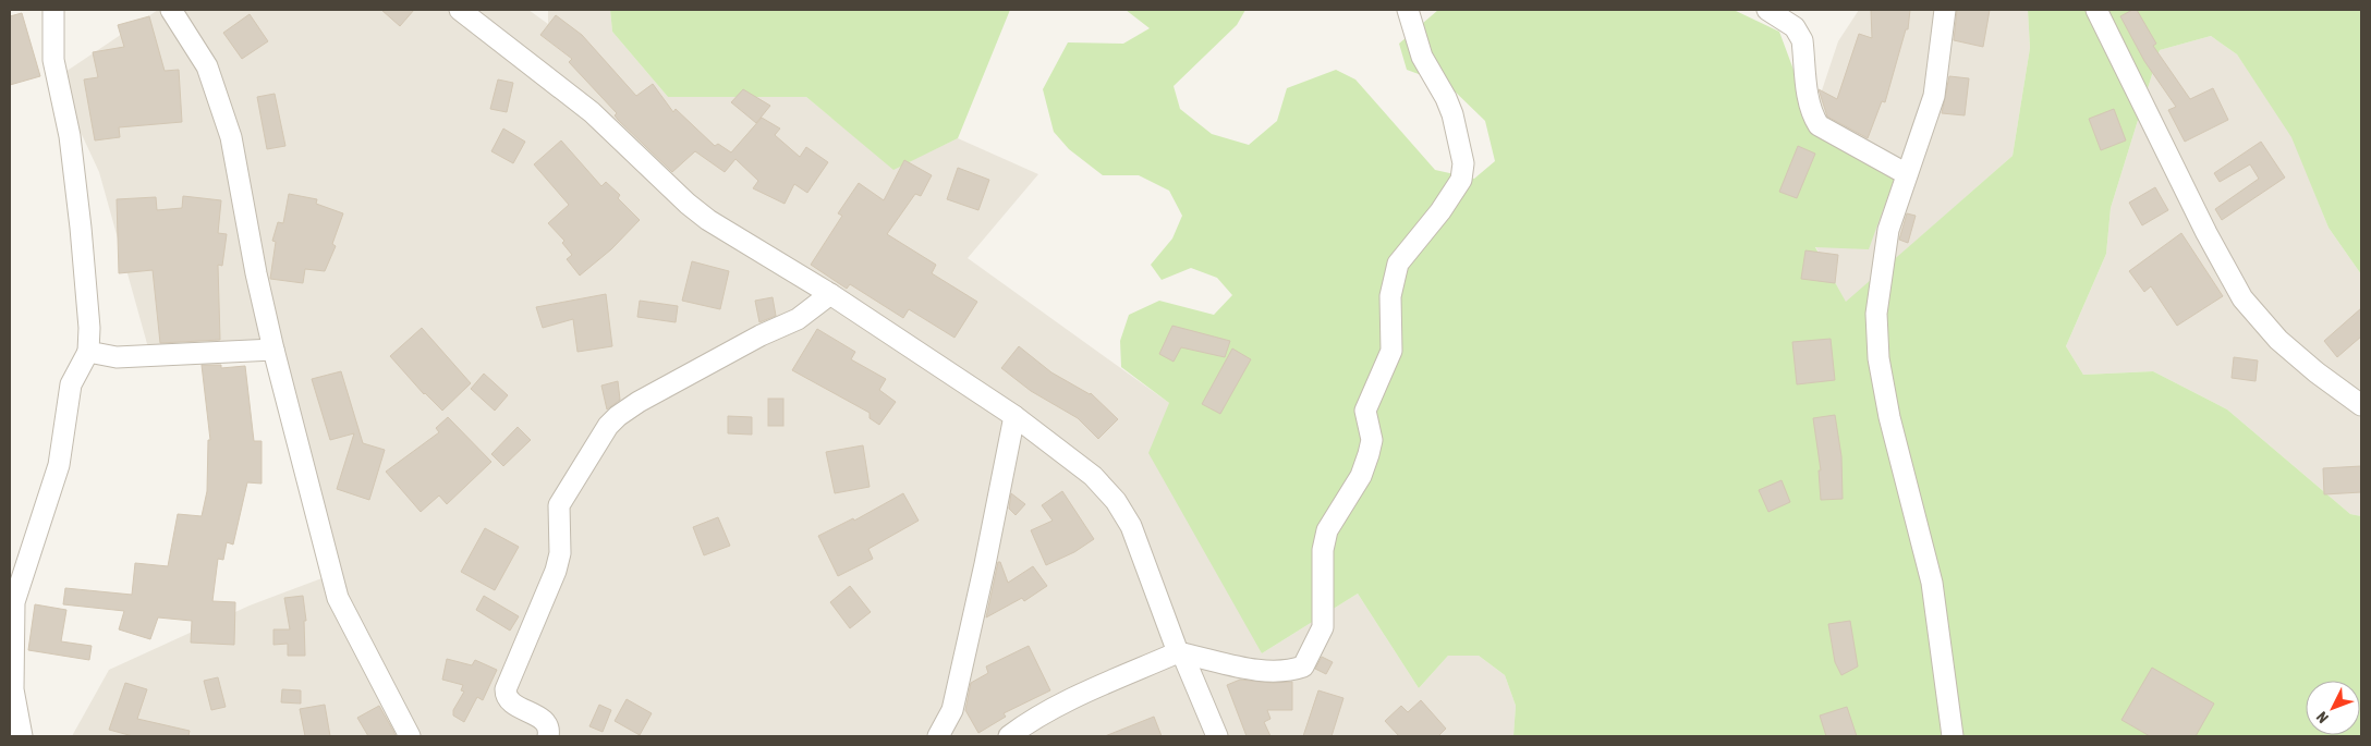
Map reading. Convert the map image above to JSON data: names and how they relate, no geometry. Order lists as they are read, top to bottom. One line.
{"north":"bottom left"}
